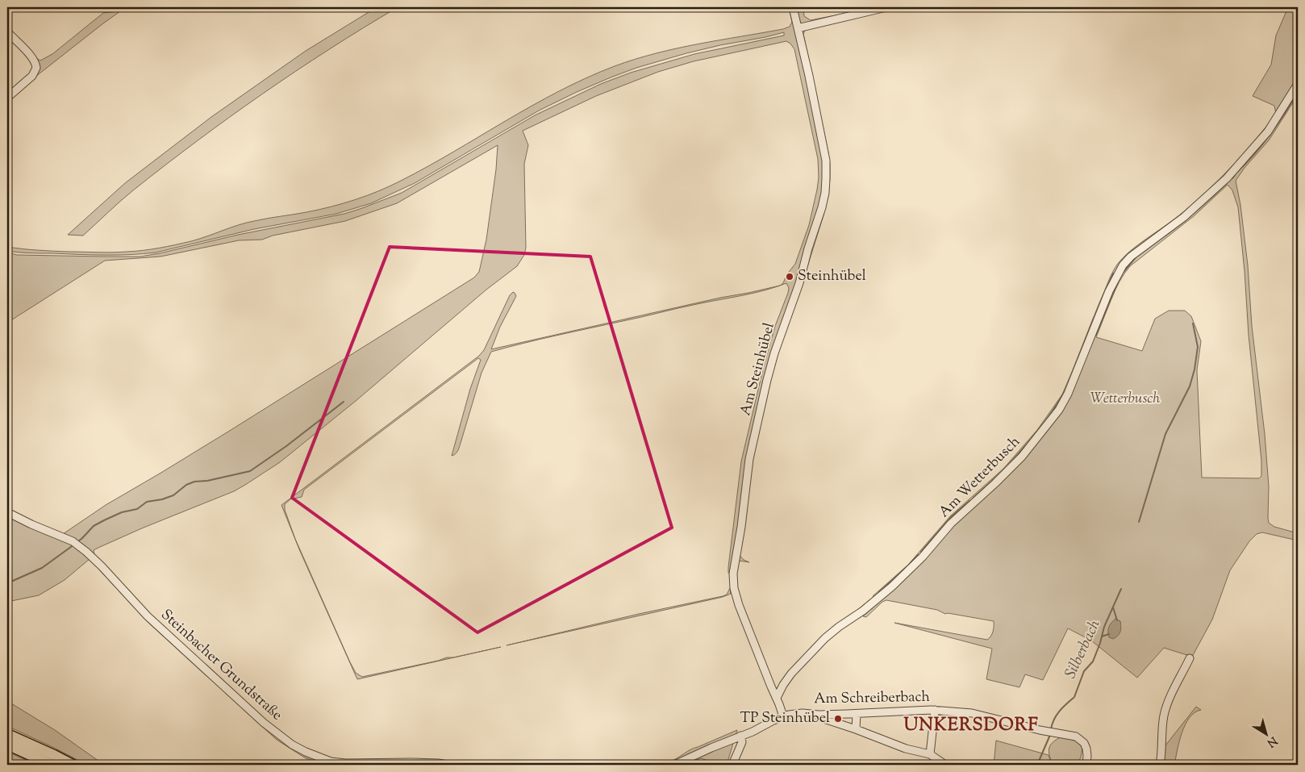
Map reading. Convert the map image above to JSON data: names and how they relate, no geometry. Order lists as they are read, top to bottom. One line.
{"streets":{"street":["Am Steinhübel","Am Wetterbusch","Steinbacher Grundstraße","Am Schreiberbach"]},"crossings":[["Am Steinhübel","Am Wetterbusch"],["Am Steinhübel","Am Schreiberbach"]],"districts":["UNKERSDORF"],"water":["Silberbach"],"parks":["Wetterbusch"],"places":["Steinhübel","TP Steinhübel"],"north":"bottom right"}
